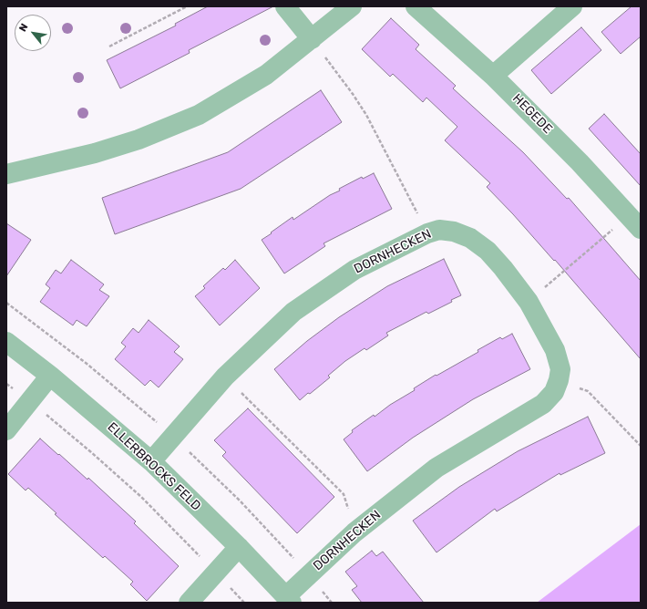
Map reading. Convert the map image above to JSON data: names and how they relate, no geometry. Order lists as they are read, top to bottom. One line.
{"streets":{"street":["HEGEDE","DORNHECKEN","ELLERBROCKS FELD"]},"crossings":[["DORNHECKEN","ELLERBROCKS FELD"]],"north":"top left"}
